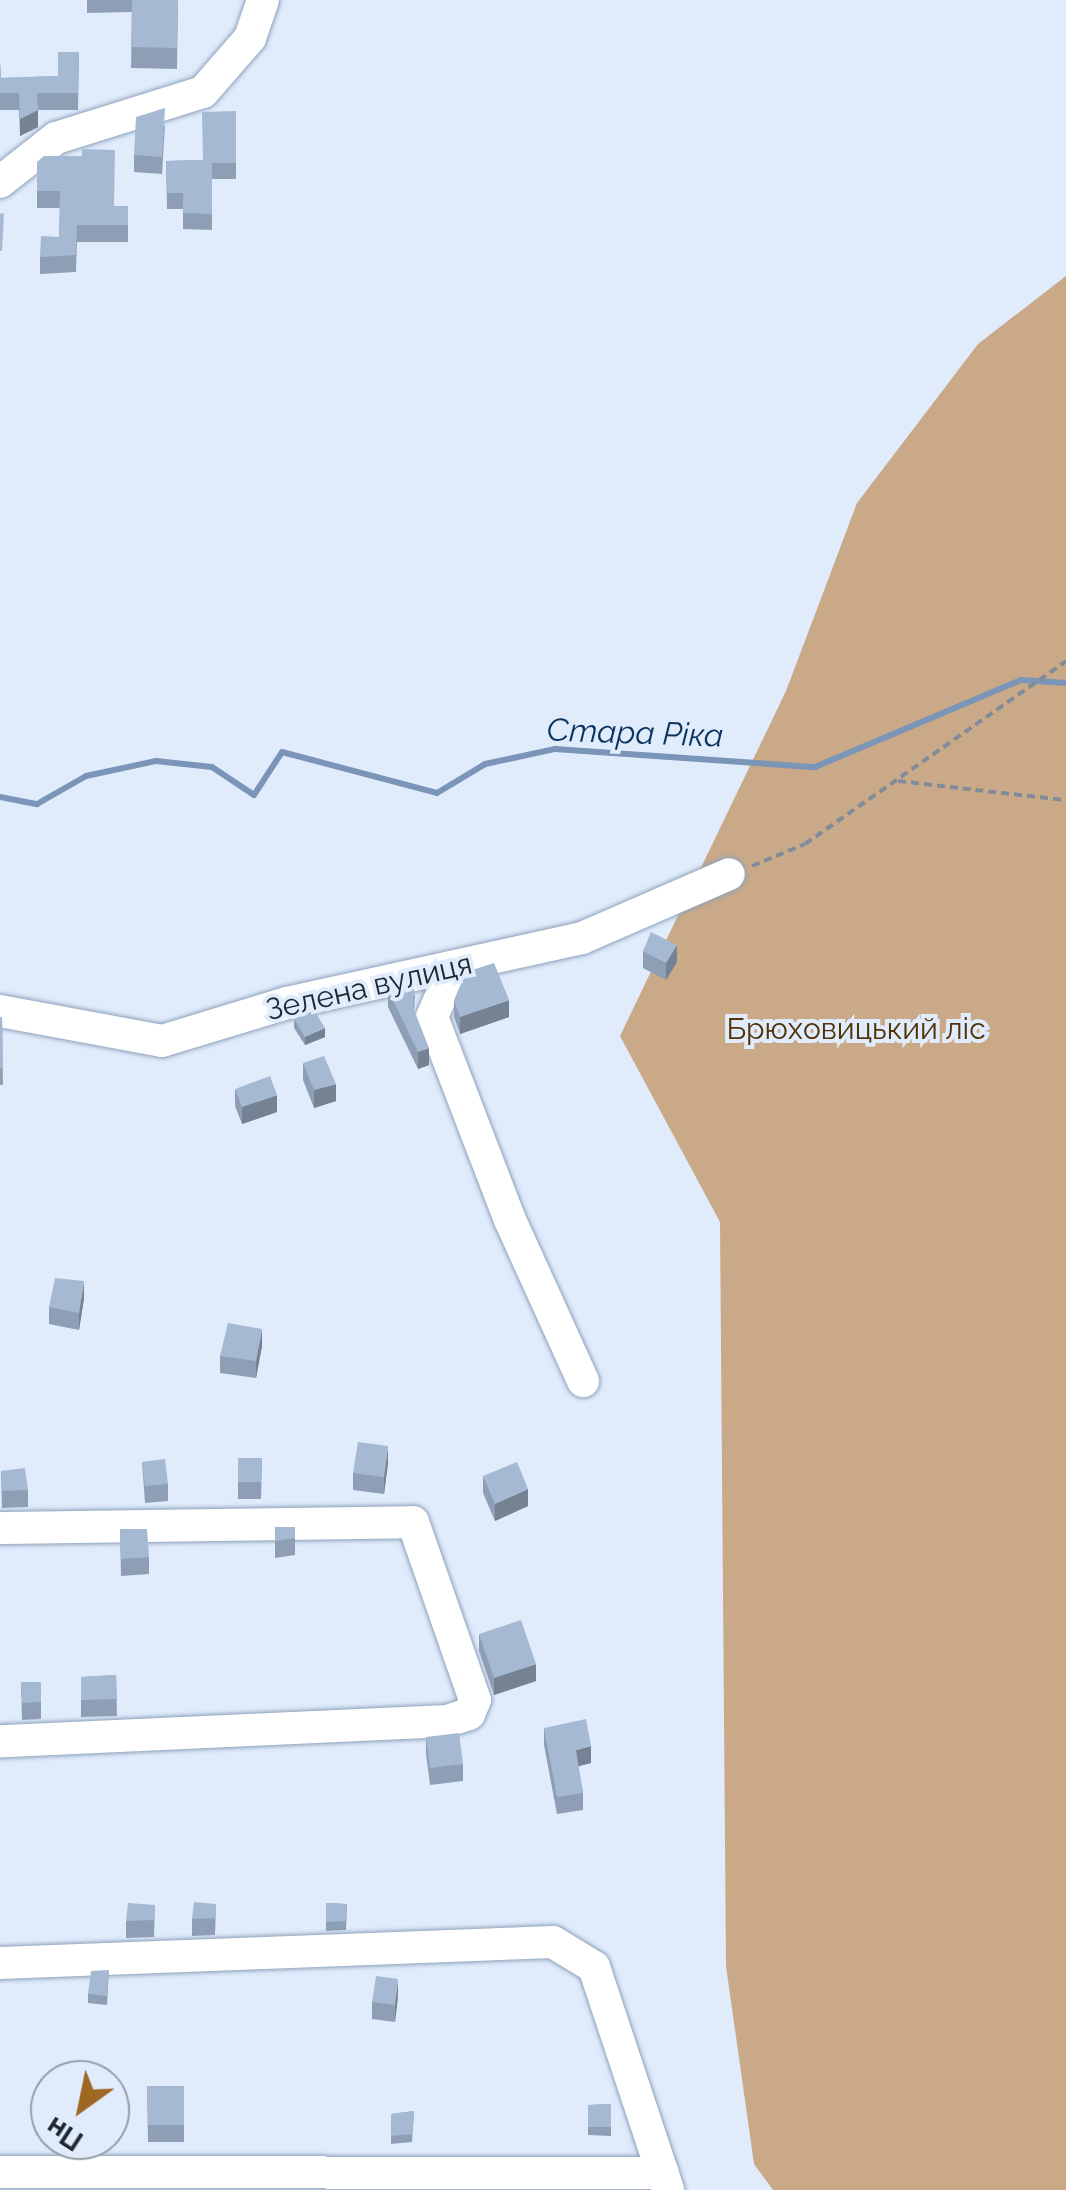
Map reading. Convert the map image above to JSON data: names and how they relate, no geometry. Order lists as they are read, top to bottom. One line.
{"streets":{"street":["Зелена вулиця"]},"water":["Стара Ріка"],"parks":["Брюховицький ліс"],"north":"bottom left"}
